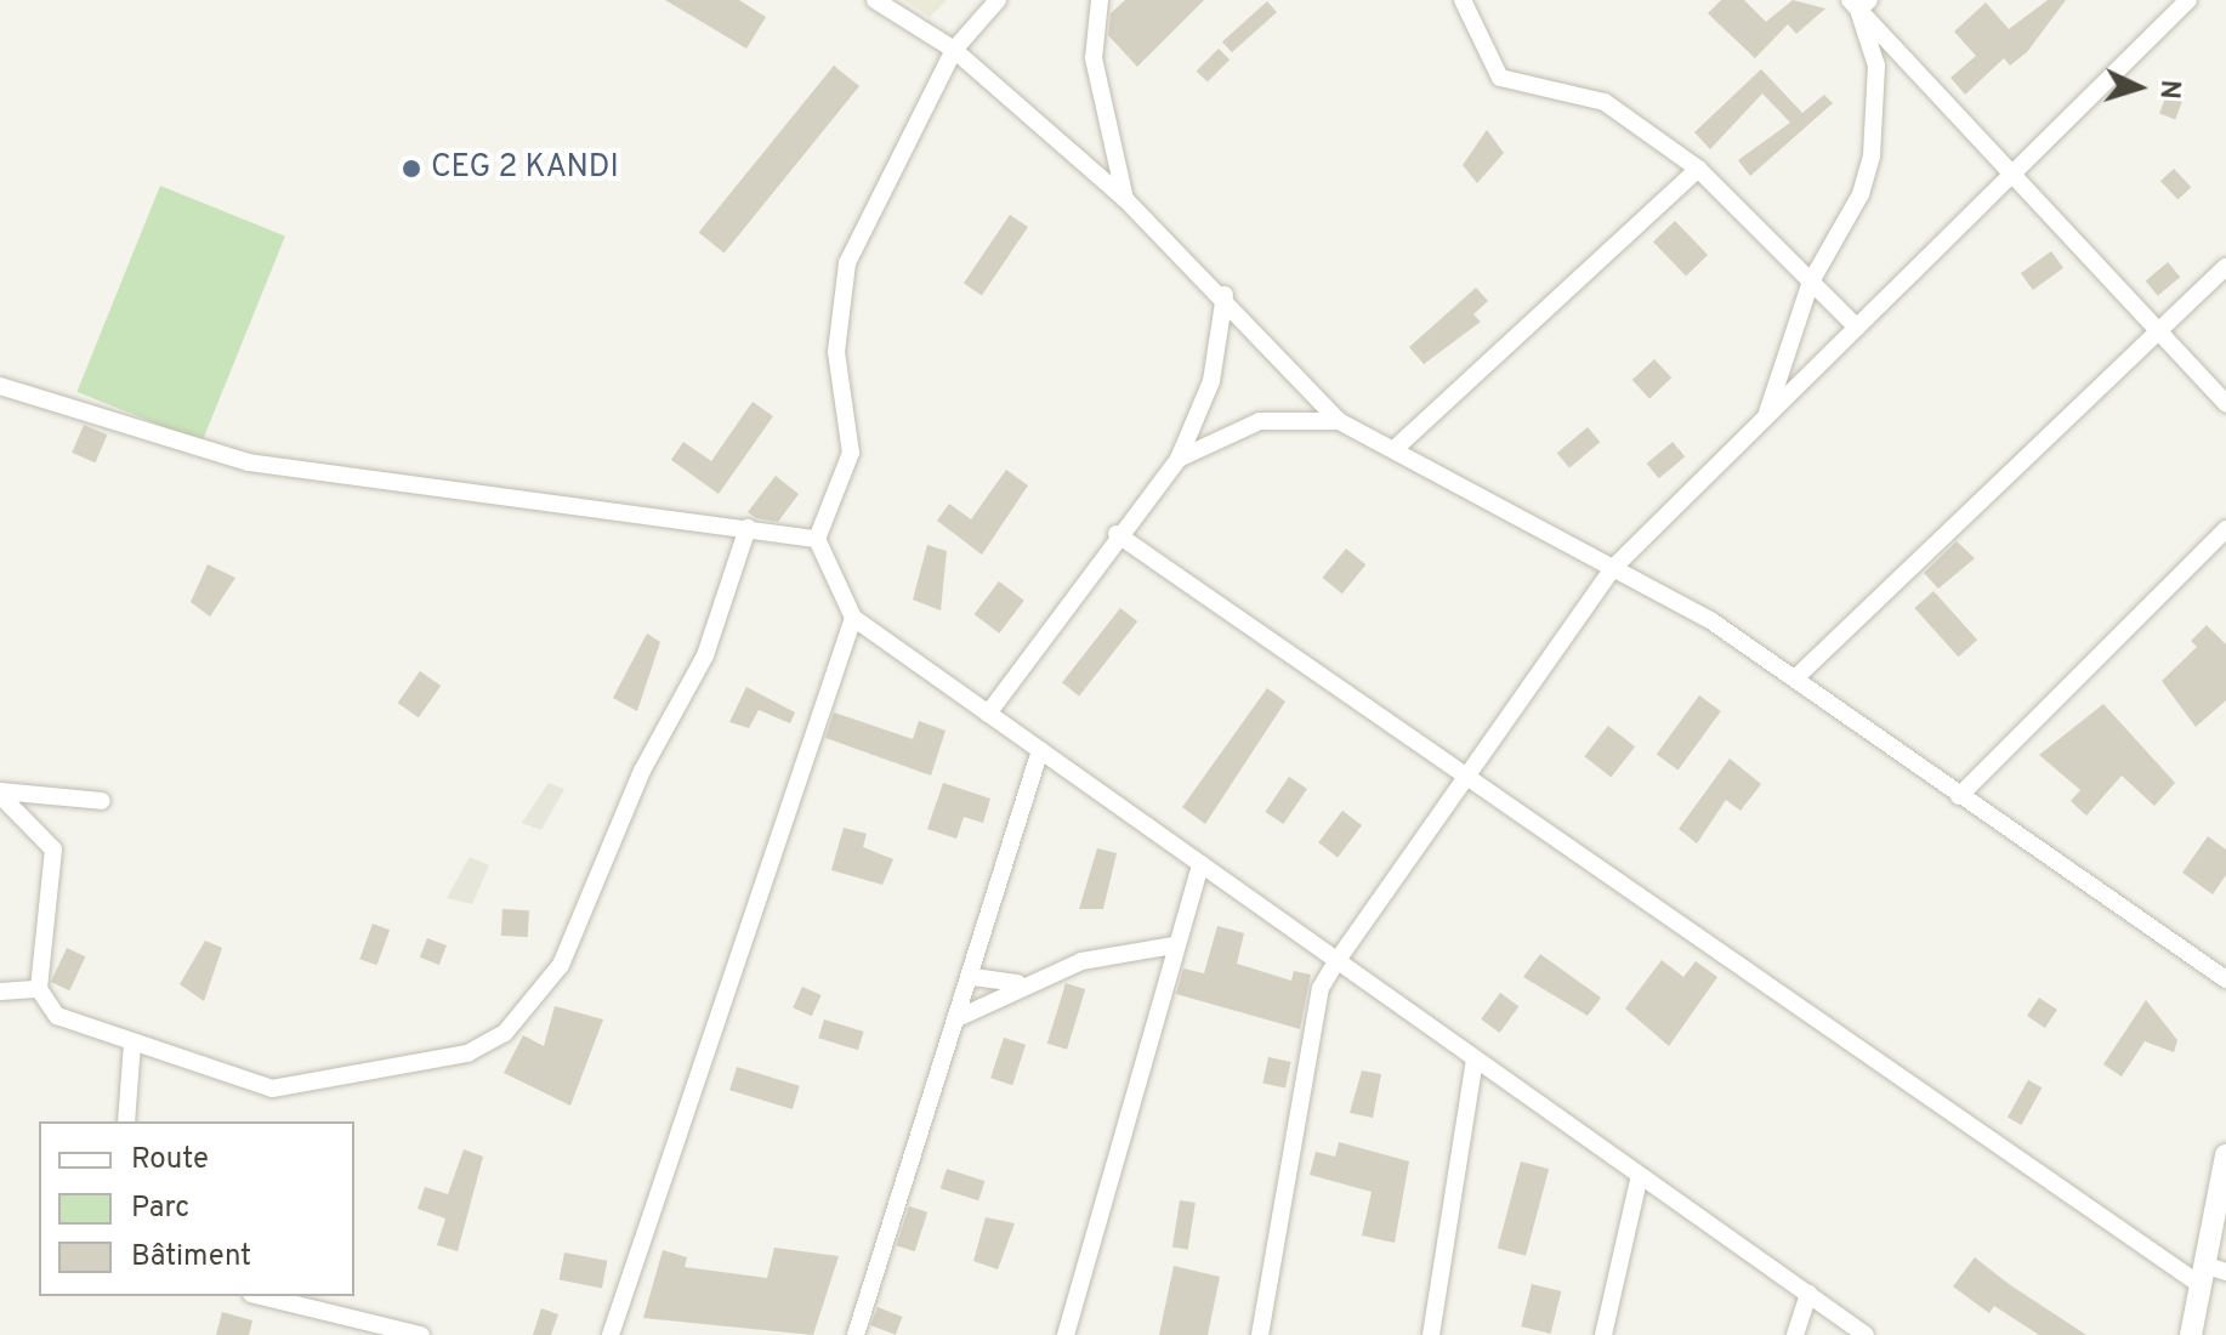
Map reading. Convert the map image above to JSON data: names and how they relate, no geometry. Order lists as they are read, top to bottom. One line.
{"places":["CEG 2 KANDI"],"legend":["Route","Parc","Bâtiment"],"north":"right"}
